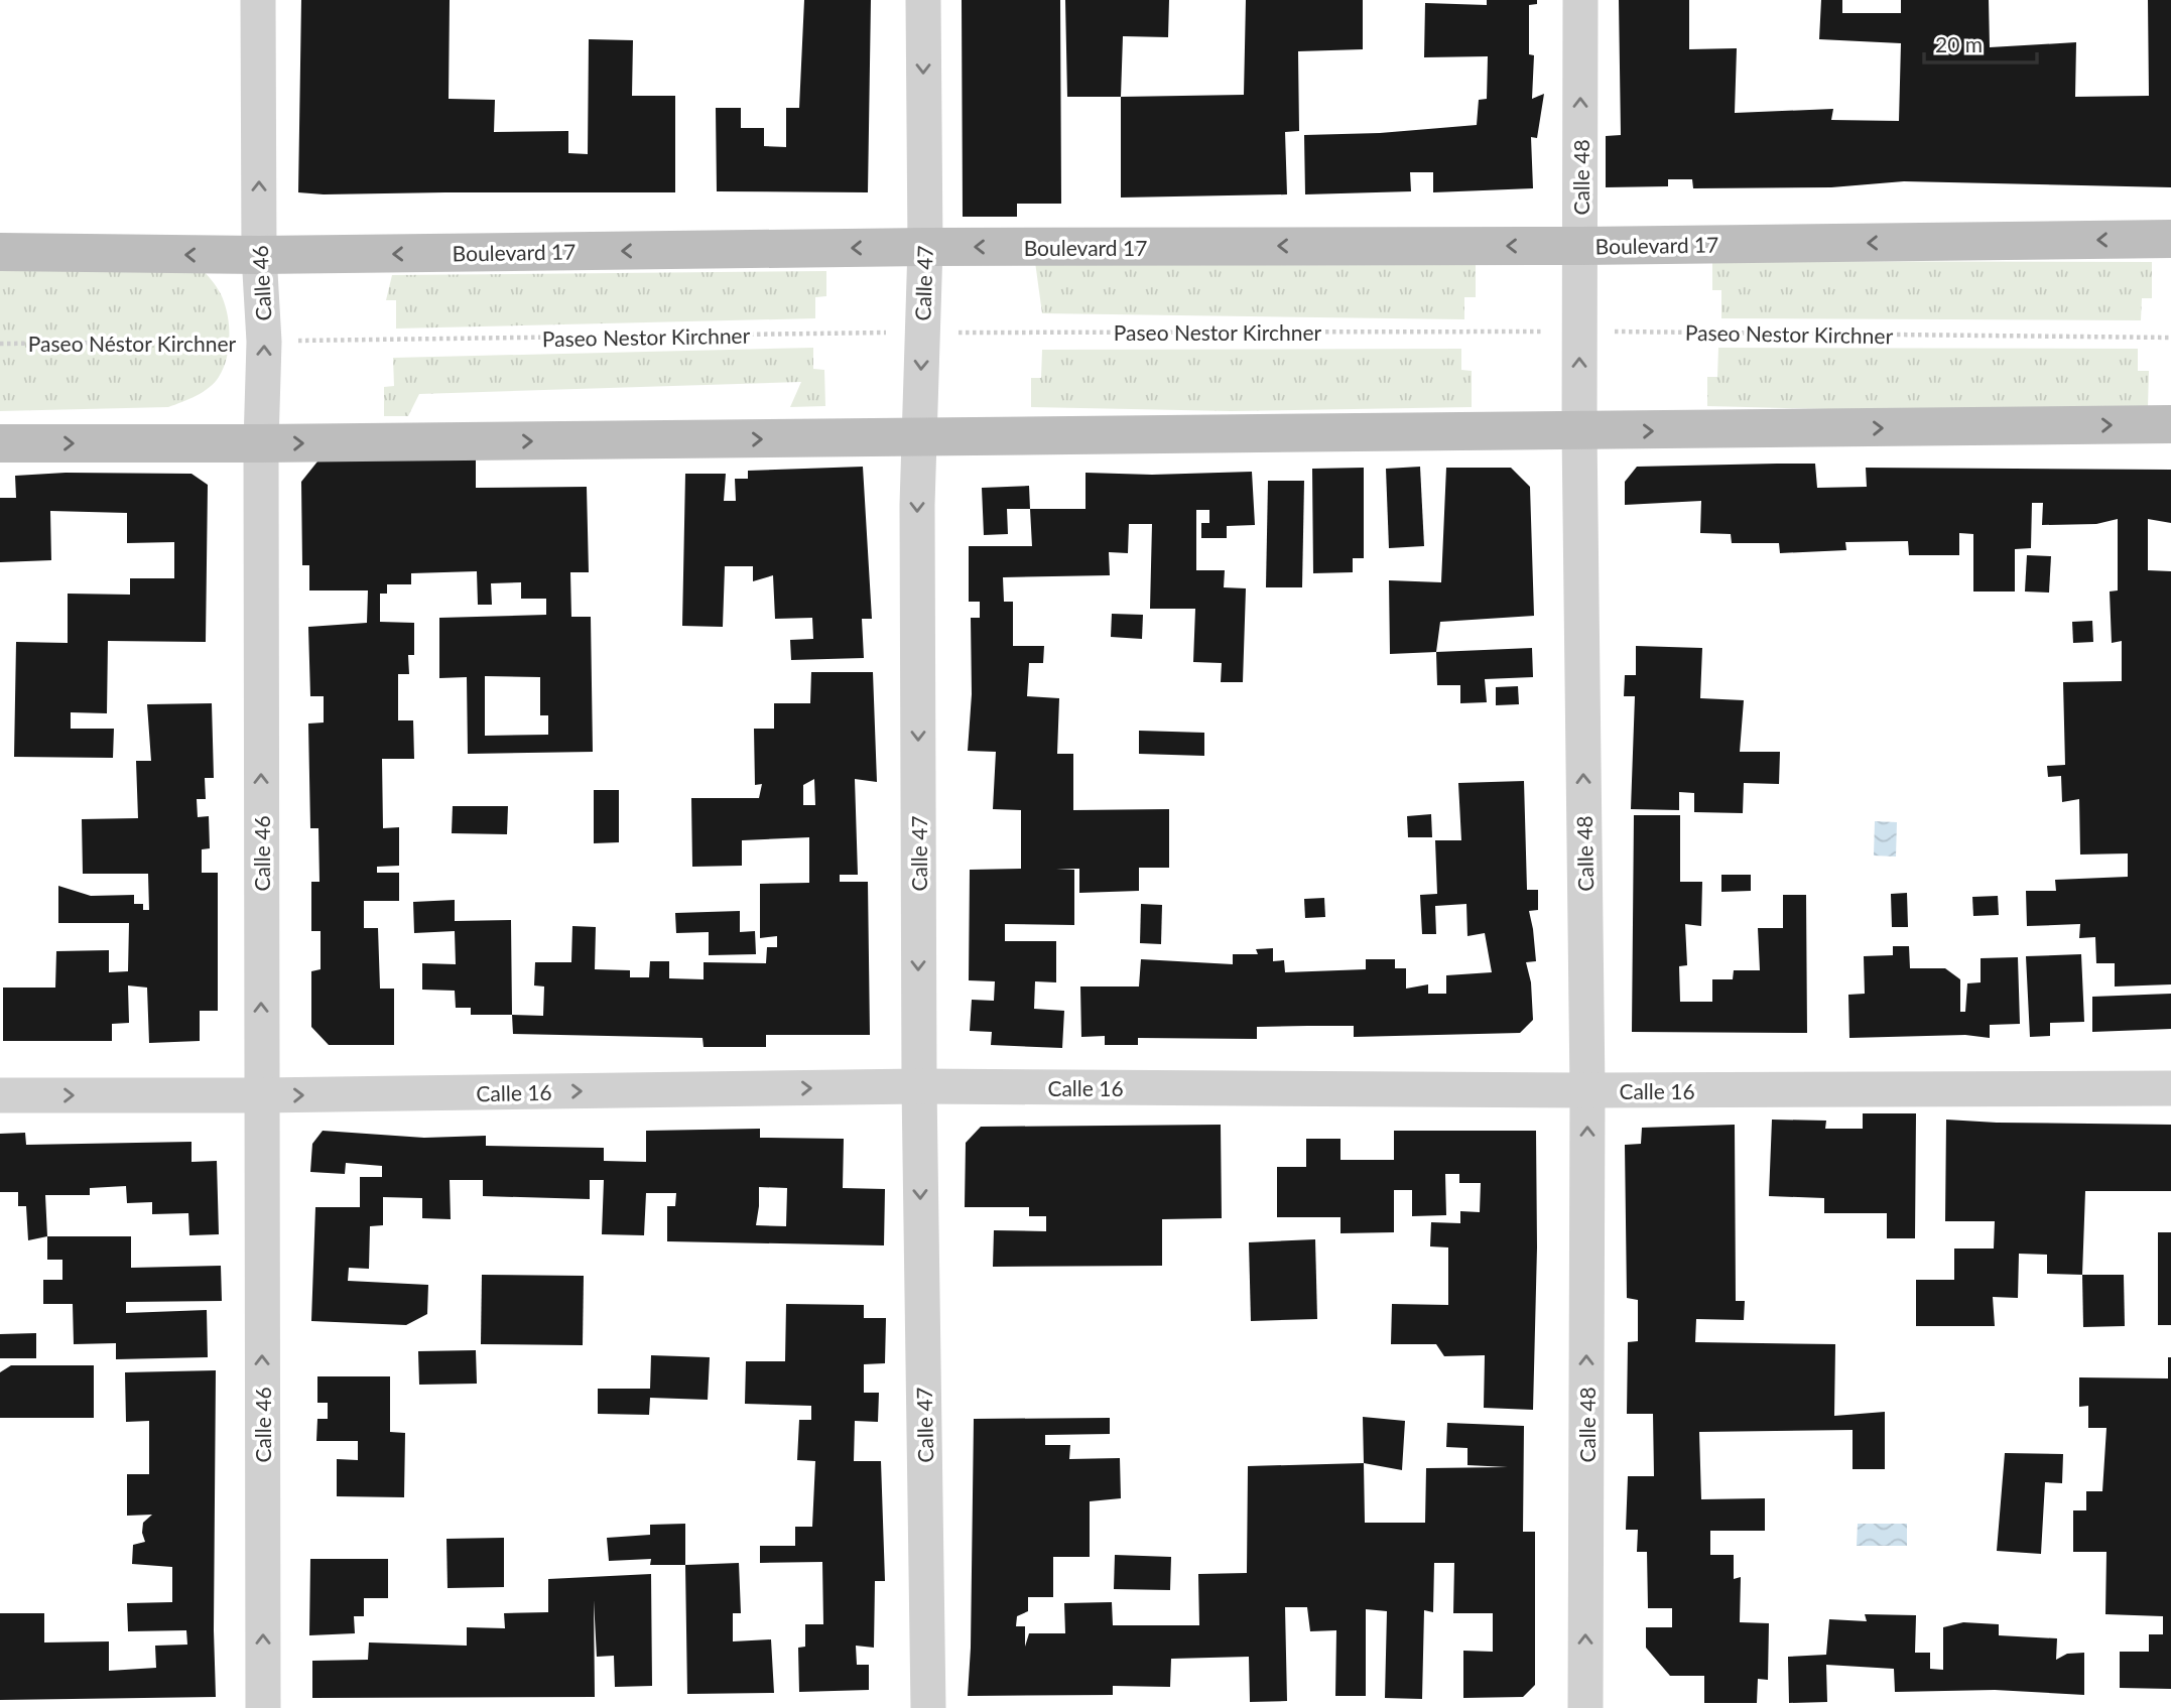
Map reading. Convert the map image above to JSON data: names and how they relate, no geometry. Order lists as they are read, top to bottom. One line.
{"streets":{"main road":["Boulevard 17"],"street":["Calle 48","Calle 46","Calle 47","Calle 16"],"path":["Paseo Nestor Kirchner","Paseo Néstor Kirchner"]},"crossings":[["Calle 48","Boulevard 17"],["Calle 48","Paseo Nestor Kirchner"],["Calle 48","Calle 16"],["Boulevard 17","Calle 46"],["Boulevard 17","Calle 47"],["Calle 46","Paseo Nestor Kirchner"],["Calle 46","Paseo Néstor Kirchner"],["Calle 46","Calle 16"],["Calle 47","Paseo Nestor Kirchner"],["Calle 47","Calle 16"],["Paseo Nestor Kirchner","Paseo Néstor Kirchner"]],"one_way":["Calle 48","Calle 46","Calle 47","Calle 16"],"scale_bar":"20 m"}
